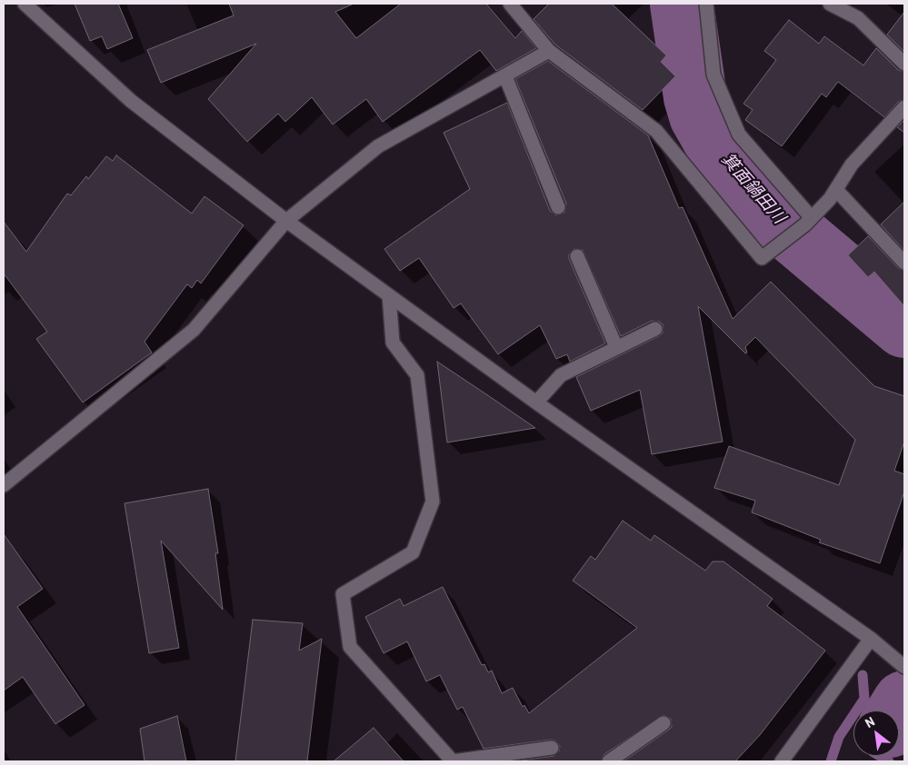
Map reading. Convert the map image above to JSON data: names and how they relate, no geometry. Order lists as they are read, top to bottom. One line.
{"water":["箕面鍋田川"],"north":"top left"}
